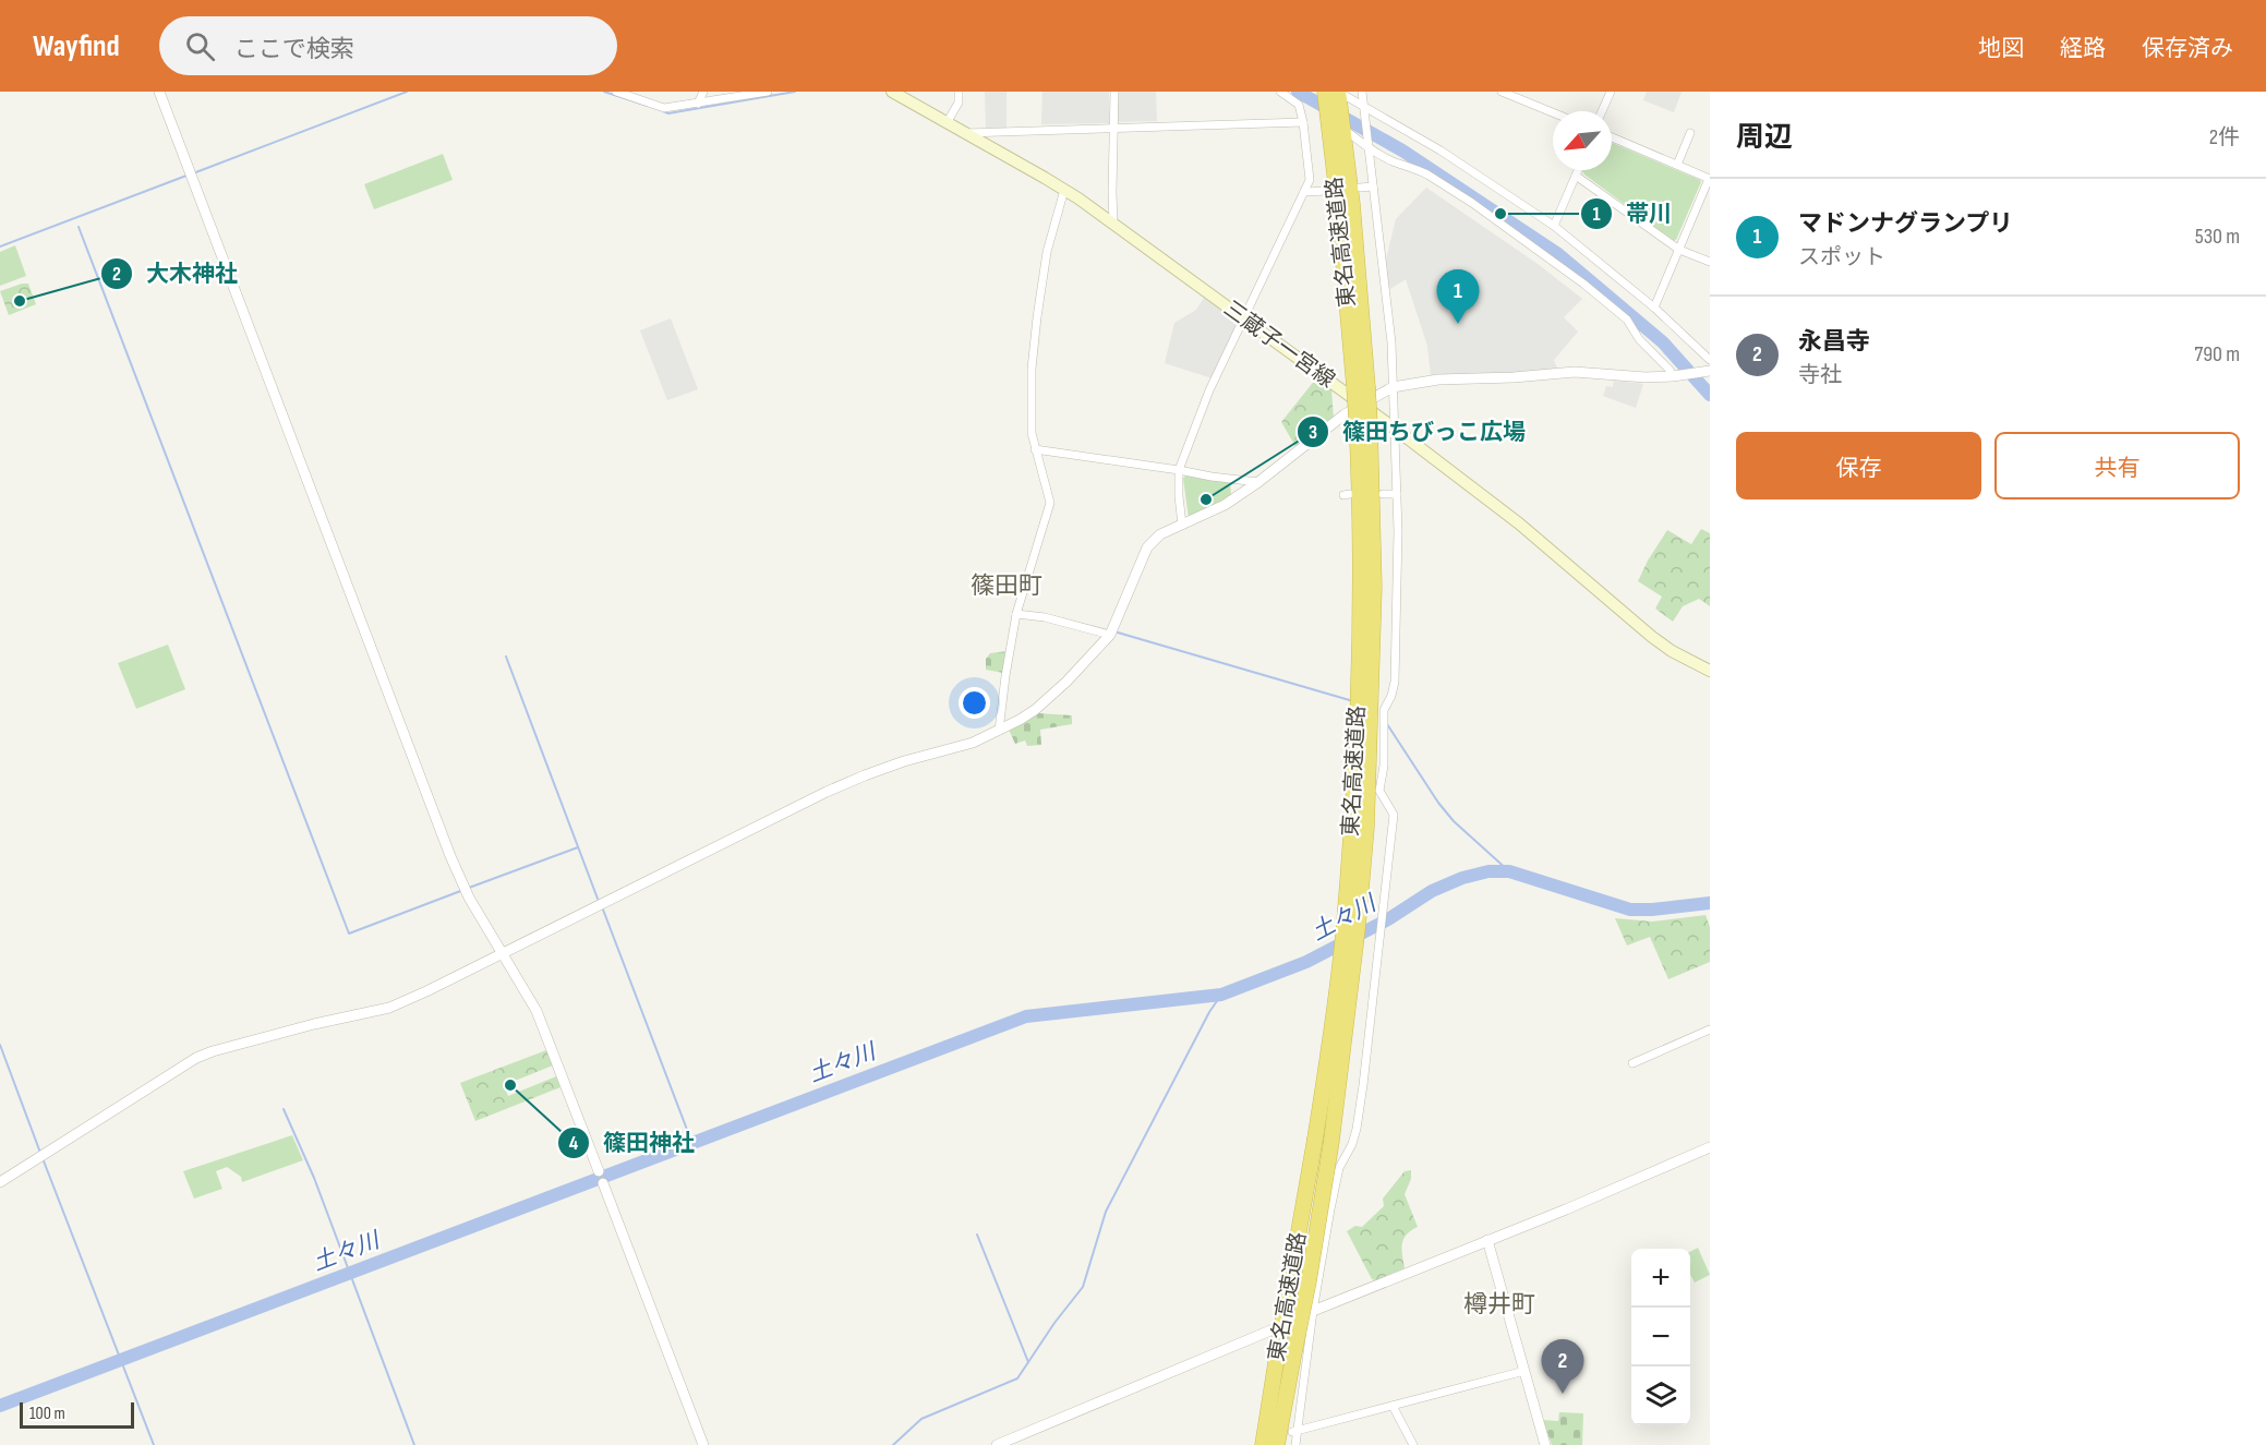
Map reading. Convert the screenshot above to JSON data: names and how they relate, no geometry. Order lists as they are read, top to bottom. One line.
{"streets":{"highway":["東名高速道路"],"main road":["三蔵子一宮線"]},"crossings":[["東名高速道路","三蔵子一宮線"]],"districts":["篠田町","樽井町"],"water":["土々川"],"places":["帯川","大木神社","篠田ちびっこ広場","篠田神社"],"scale_bar":"100 m","north":"bottom left","page":{"header":"Wayfind","search":"ここで検索","nav":["地図","経路","保存済み"],"heading":["周辺","2件"],"list":[{"mark":"1","name":"マドンナグランプリ","note":"スポット","value":"530 m"},{"mark":"2","name":"永昌寺","note":"寺社","value":"790 m"}],"pins":["1","2"],"buttons":["保存","共有"],"map_buttons":["+","−"],"scale":"100 m"}}
